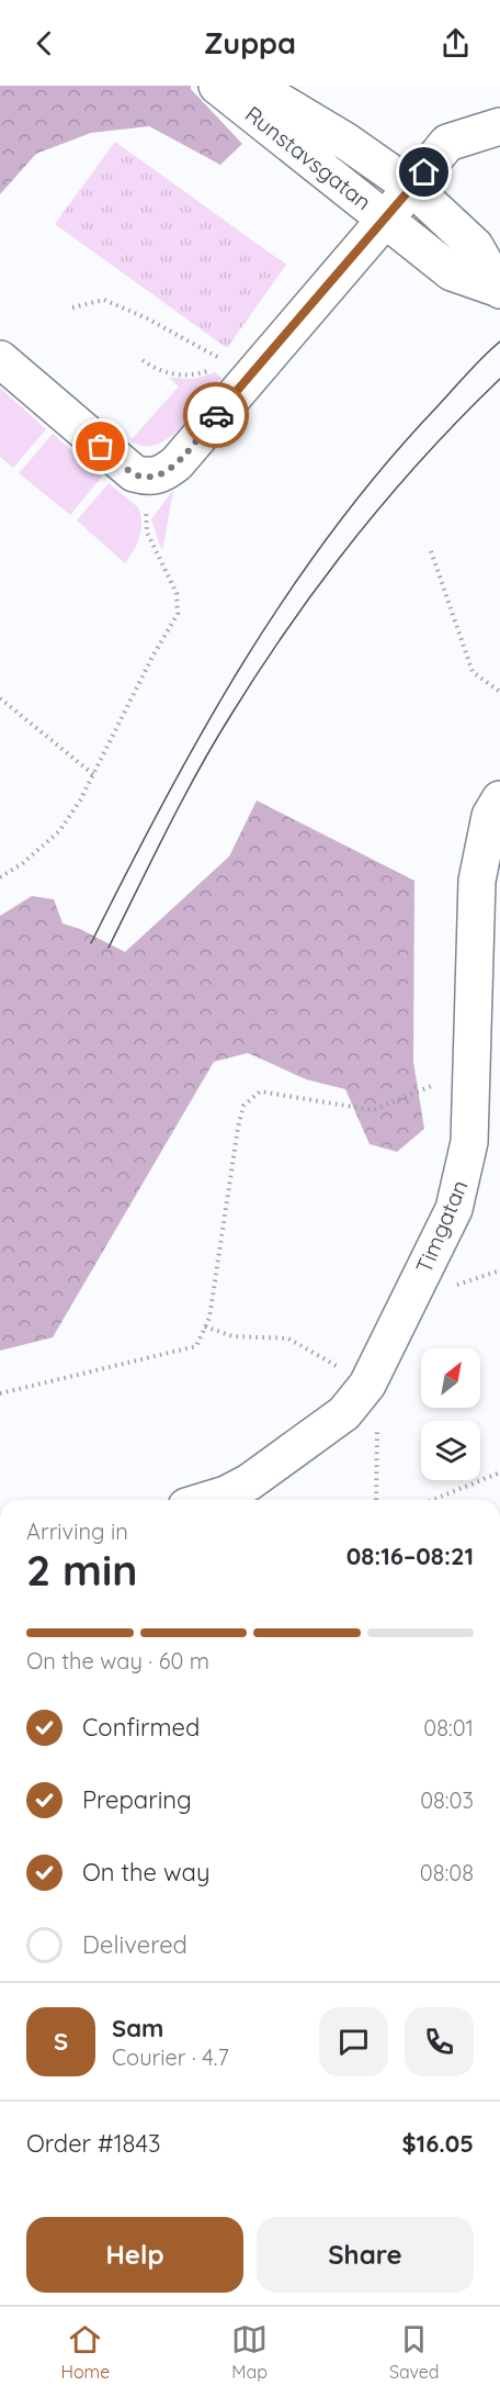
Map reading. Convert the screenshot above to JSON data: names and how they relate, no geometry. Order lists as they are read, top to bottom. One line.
{"streets":{"street":["Runstavsgatan","Timgatan"]},"north":"top right","page":{"header":"Zuppa","heading":["2 min","Arriving in","08:16–08:21"],"panel":["Sam","Courier · 4.7","Order #1843","$16.05"],"bar":"On the way · 60 m","list":[["Confirmed","08:01"],["Preparing","08:03"],["On the way","08:08"],"Delivered"],"round":"S","buttons":["Help","Share"],"tabs":["Home","Map","Saved"]}}
